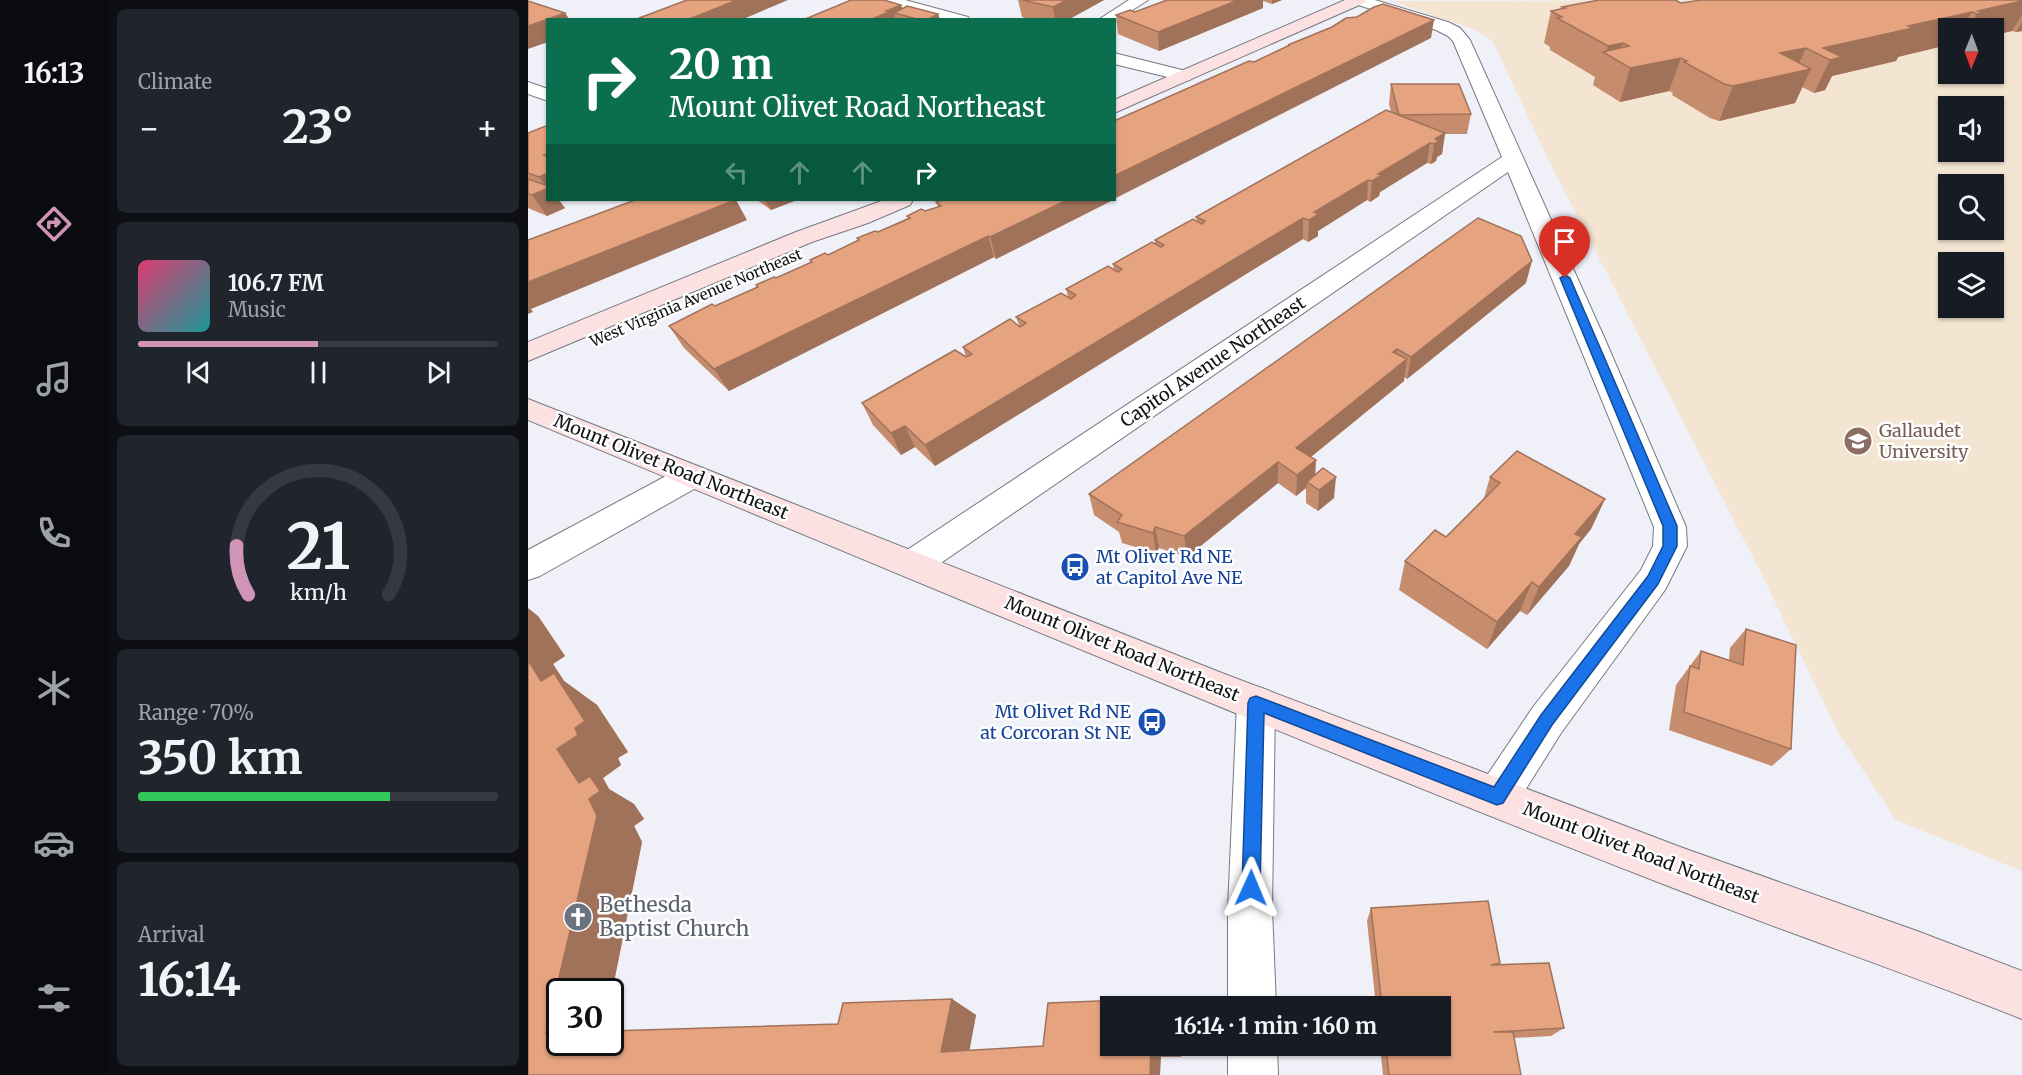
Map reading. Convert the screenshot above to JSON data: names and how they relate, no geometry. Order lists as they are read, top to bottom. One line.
{"streets":{"street":["West Virginia Avenue Northeast","Capitol Avenue Northeast","Mount Olivet Road Northeast"]},"crossings":[["Capitol Avenue Northeast","Mount Olivet Road Northeast"]],"places":{"school or university":["Gallaudet University"],"bus stop":["Mt Olivet Rd NE at Capitol Ave NE","Mt Olivet Rd NE at Corcoran St NE"],"church":["Bethesda Baptist Church"]},"north":"bottom","page":{"tabs":"16:13","tile":["Climate",["Range · 70%","350 km"],["Arrival","16:14"]],"turn":["20 m","Mount Olivet Road Northeast"],"heat":["−","23°","+"],"song":["106.7 FM","Music"],"limit":"30","trip":"16:14 · 1 min · 160 m","gauge":["21","km/h"]}}
